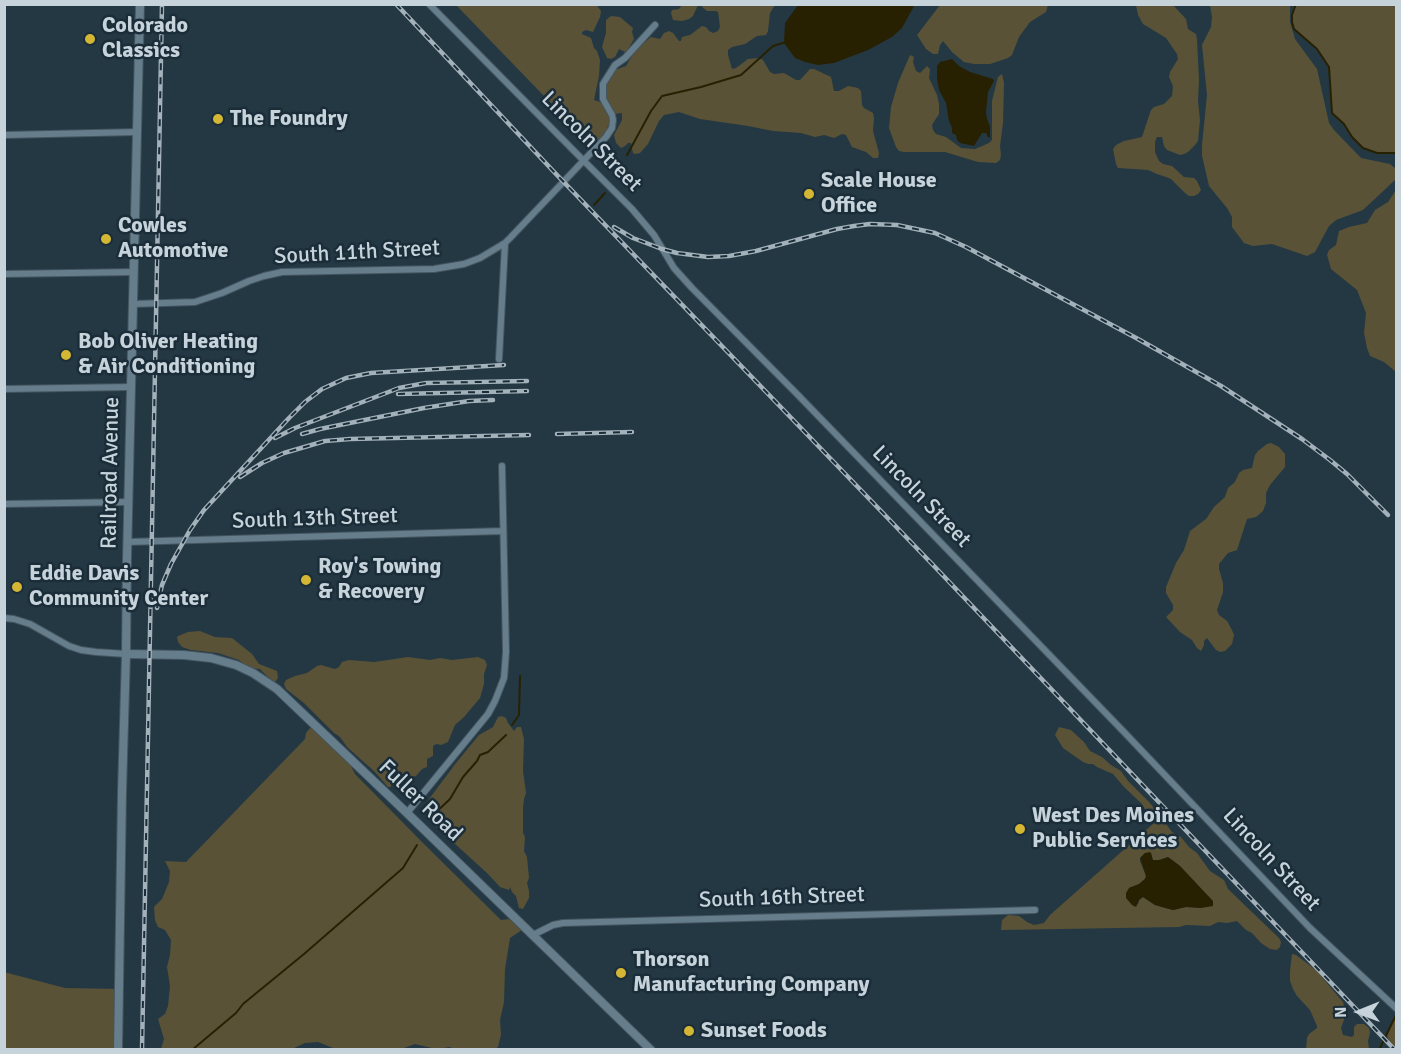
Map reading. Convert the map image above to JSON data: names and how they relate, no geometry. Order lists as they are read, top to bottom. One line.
{"streets":{"main road":["Railroad Avenue"],"street":["Lincoln Street","South 11th Street","South 13th Street","Fuller Road","South 16th Street"]},"crossings":[["Lincoln Street","South 11th Street"],["South 11th Street","Railroad Avenue"],["Railroad Avenue","South 13th Street"],["Railroad Avenue","Fuller Road"],["Fuller Road","South 16th Street"]],"places":["Colorado Classics","The Foundry","Scale House Office","Cowles Automotive","Bob Oliver Heating & Air Conditioning","Roy's Towing & Recovery","Eddie Davis Community Center","West Des Moines Public Services","Thorson Manufacturing Company","Sunset Foods"],"north":"left"}
